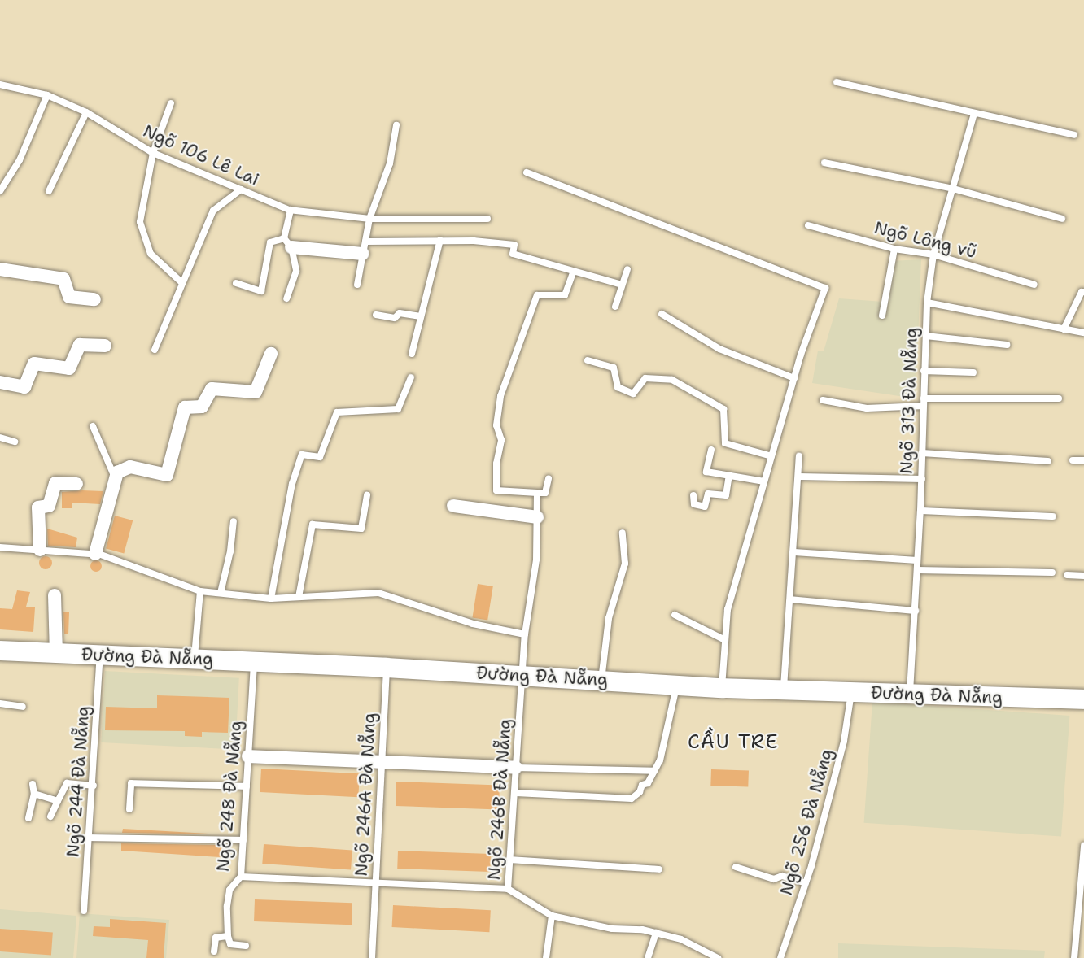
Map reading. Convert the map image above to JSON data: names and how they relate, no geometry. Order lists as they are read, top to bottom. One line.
{"streets":{"main road":["Đường Đà Nẵng"],"lane":["Ngõ 106 Lê Lai","Ngõ Lông vũ","Ngõ 313 Đà Nẵng","Ngõ 244 Đà Nẵng","Ngõ 246A Đà Nẵng","Ngõ 248 Đà Nẵng","Ngõ 246B Đà Nẵng","Ngõ 256 Đà Nẵng"]},"crossings":[["Ngõ Lông vũ","Ngõ 313 Đà Nẵng"],["Ngõ 313 Đà Nẵng","Đường Đà Nẵng"],["Đường Đà Nẵng","Ngõ 244 Đà Nẵng"],["Đường Đà Nẵng","Ngõ 246A Đà Nẵng"],["Đường Đà Nẵng","Ngõ 248 Đà Nẵng"],["Đường Đà Nẵng","Ngõ 246B Đà Nẵng"],["Đường Đà Nẵng","Ngõ 256 Đà Nẵng"]],"districts":["CẦU TRE"]}
